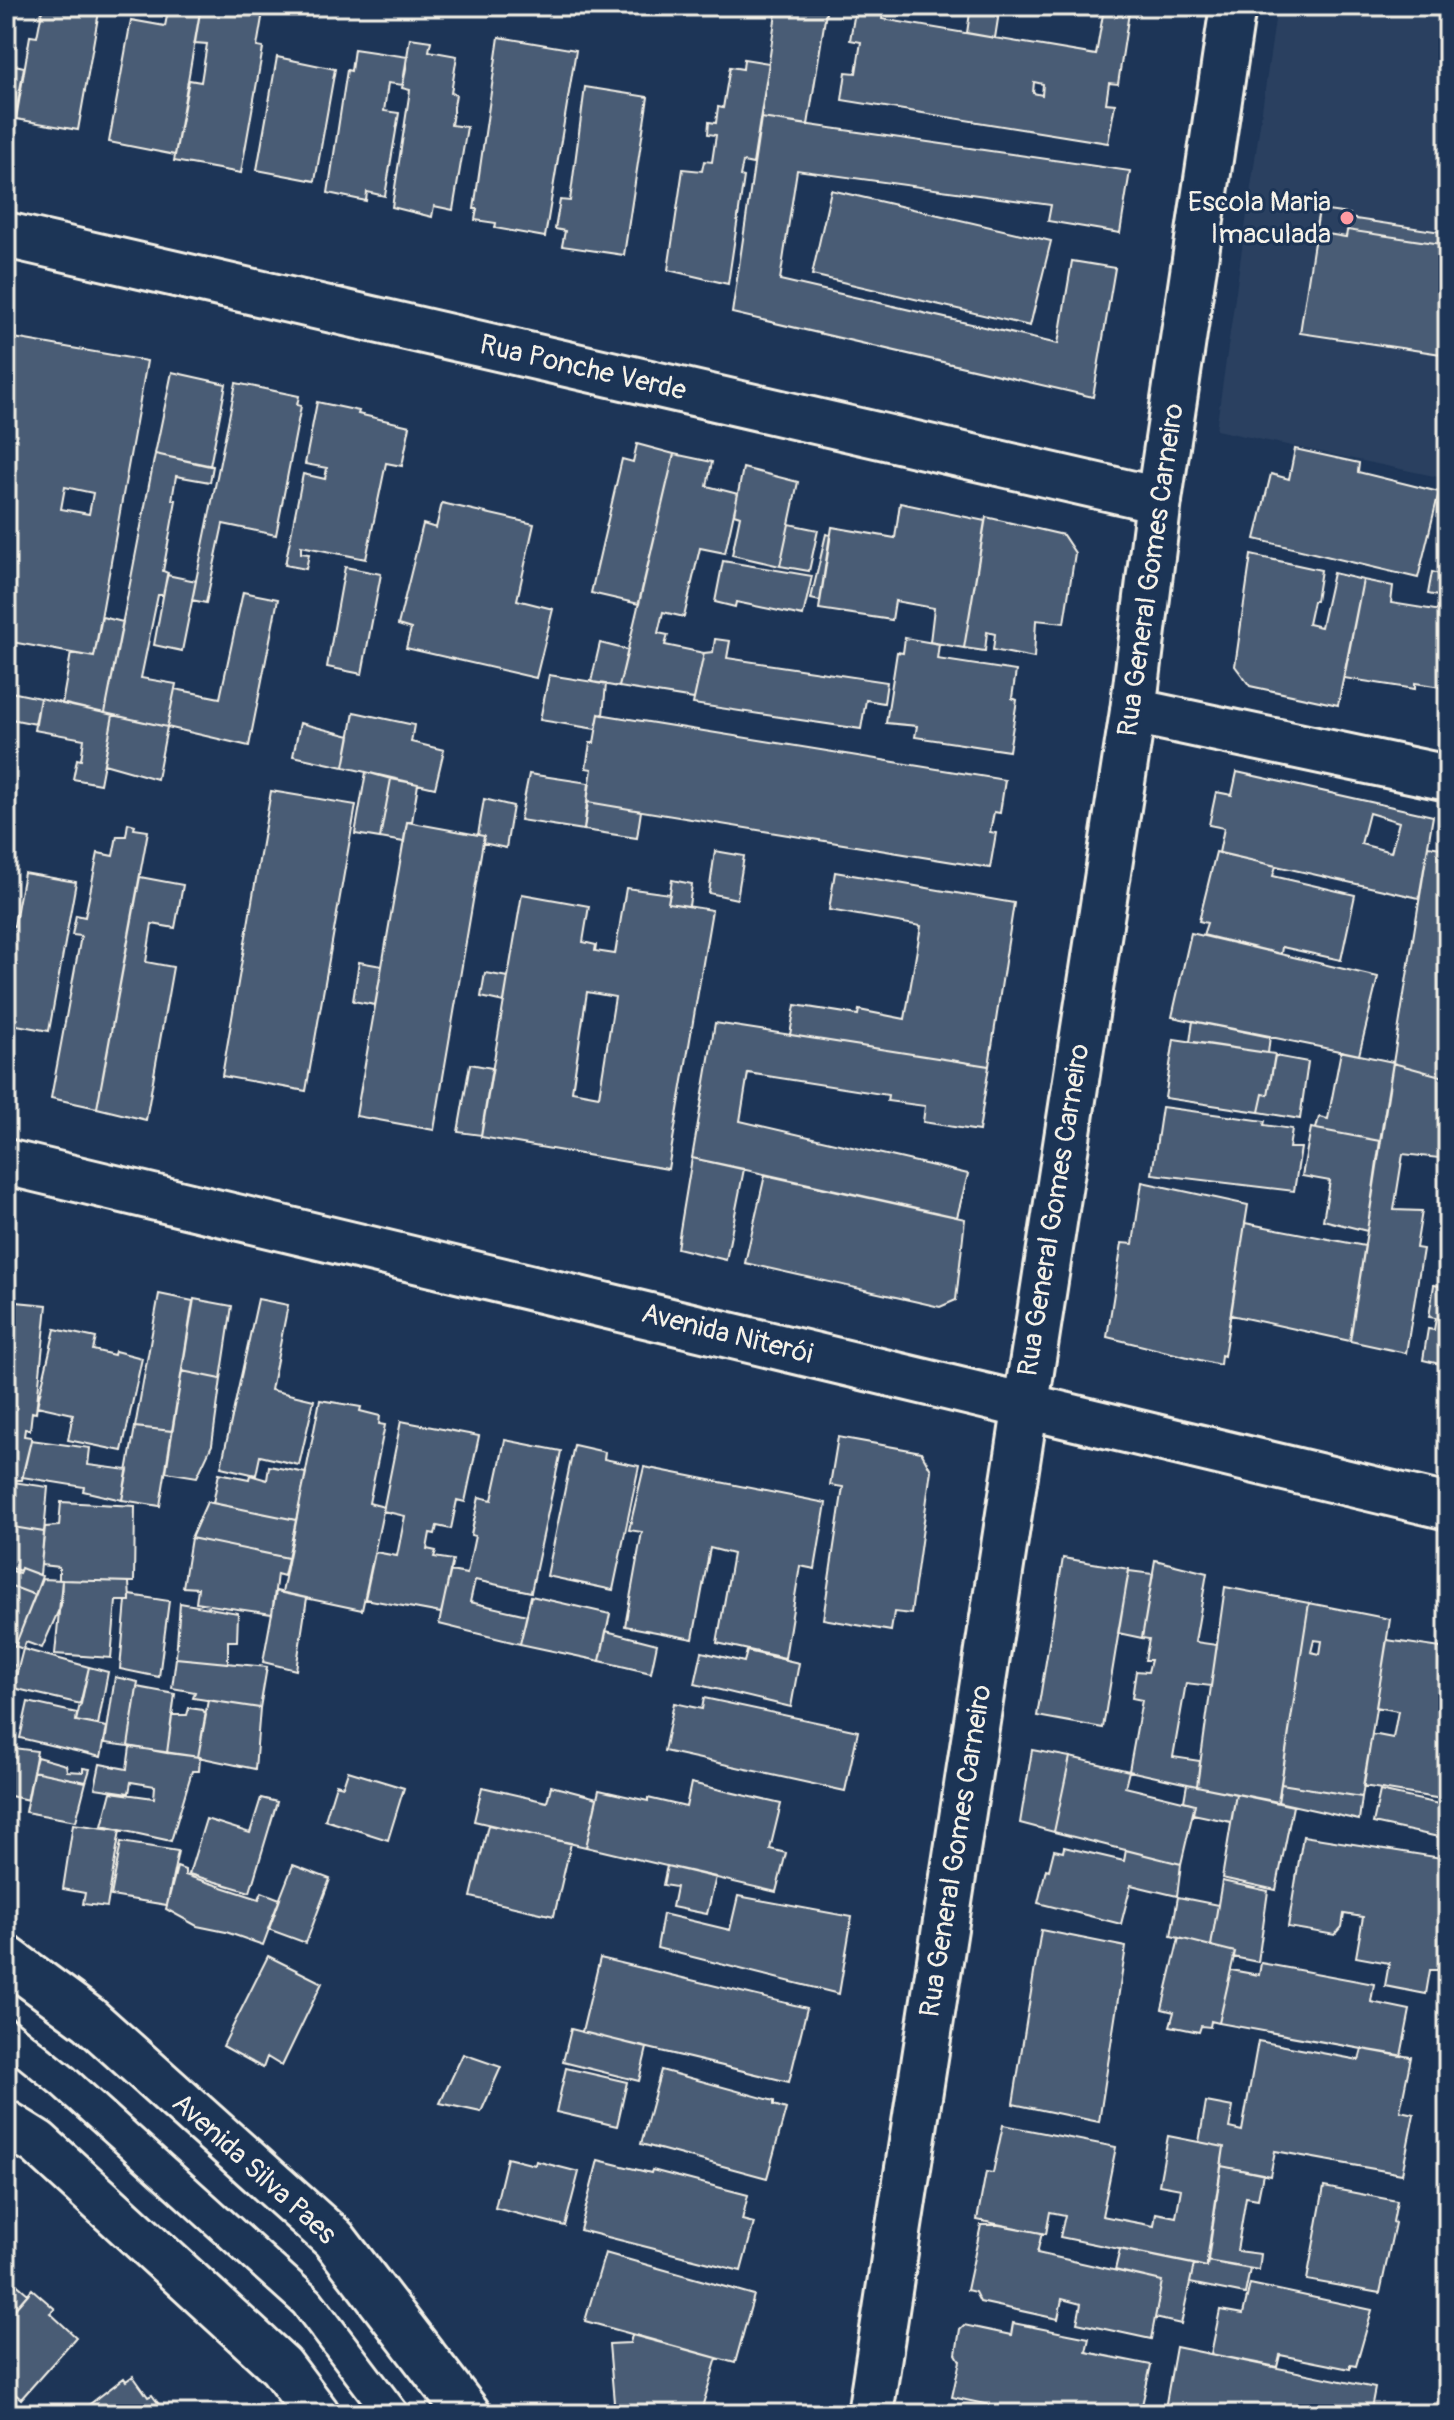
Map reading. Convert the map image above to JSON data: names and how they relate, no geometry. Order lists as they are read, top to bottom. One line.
{"streets":{"main road":["Rua Ponche Verde","Rua General Gomes Carneiro","Avenida Niterói","Avenida Silva Paes"]},"crossings":[["Rua Ponche Verde","Rua General Gomes Carneiro"],["Rua General Gomes Carneiro","Avenida Niterói"]],"places":["Escola Maria Imaculada"]}
